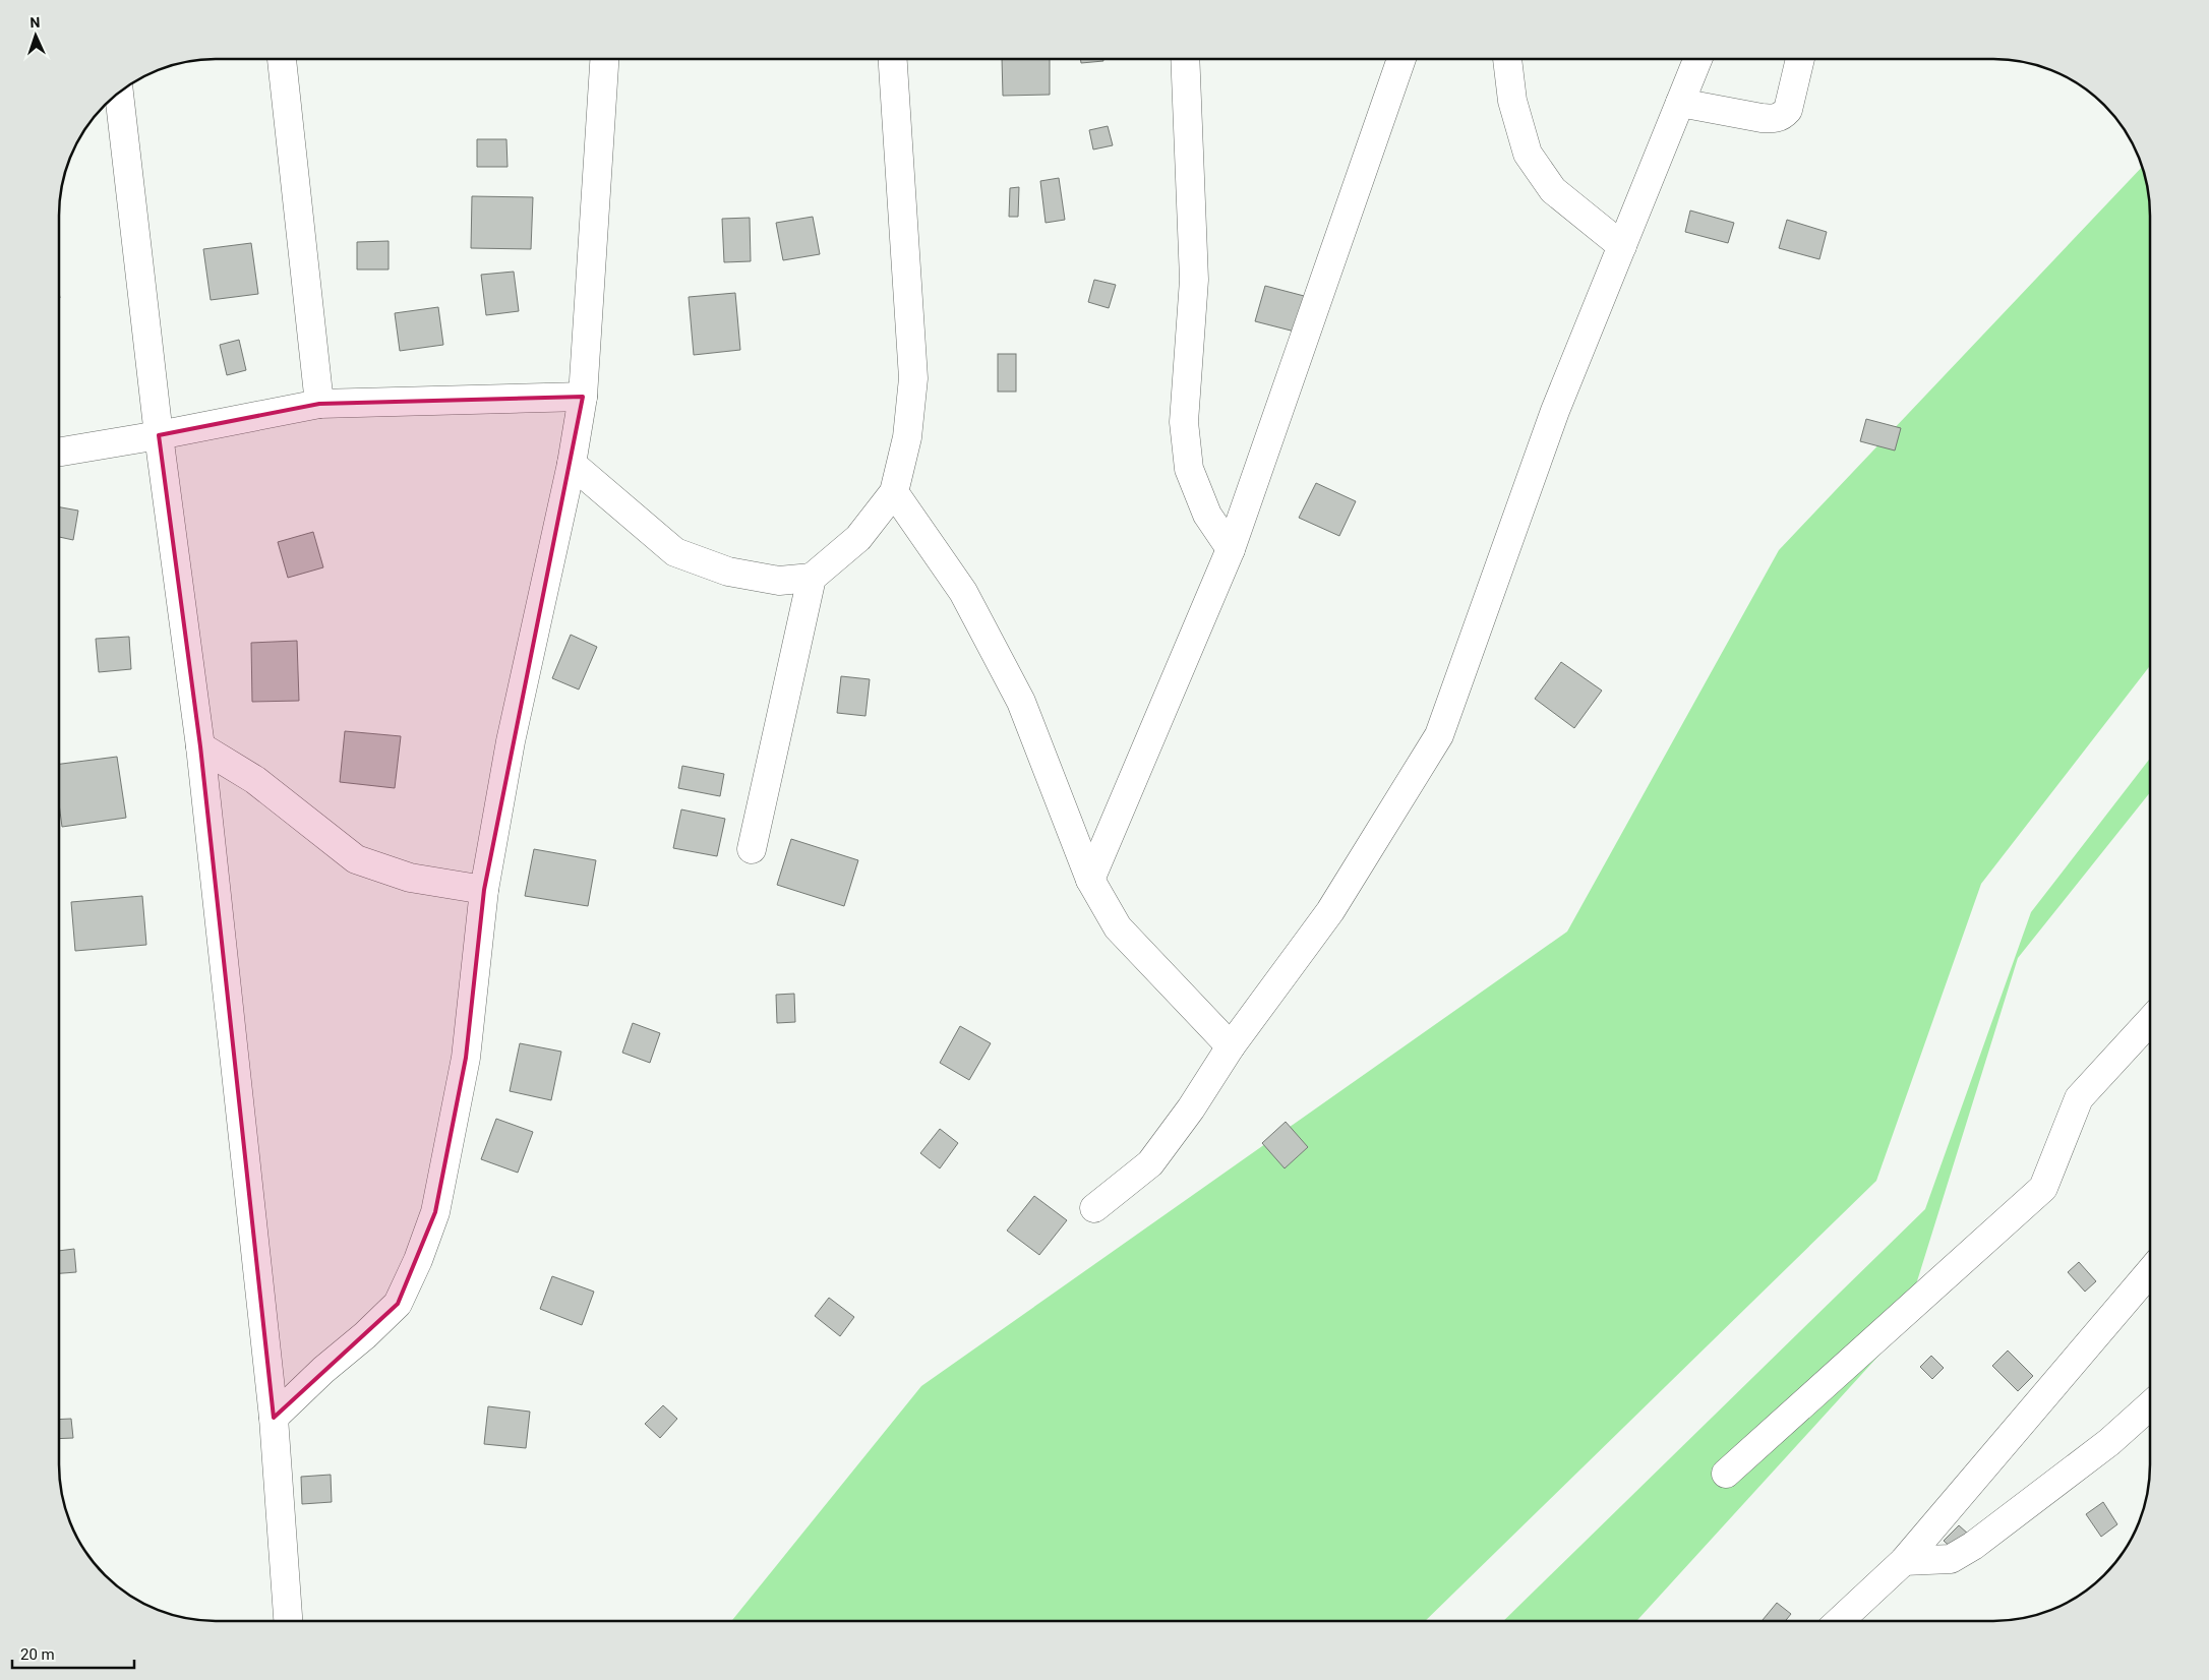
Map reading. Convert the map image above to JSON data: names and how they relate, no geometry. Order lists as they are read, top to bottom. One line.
{"scale_bar":"20 m","north":"top"}
